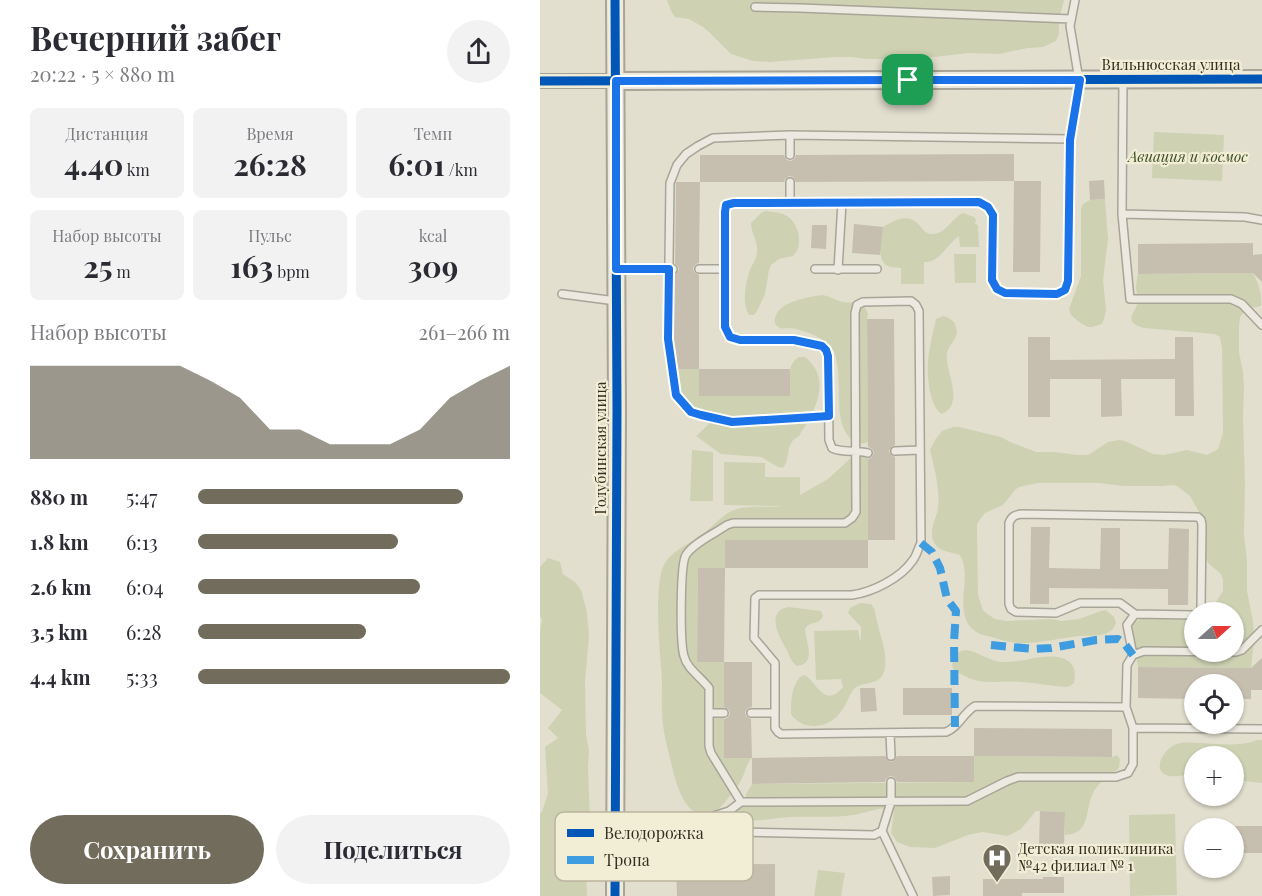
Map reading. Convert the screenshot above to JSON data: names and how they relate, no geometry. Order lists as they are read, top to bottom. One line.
{"streets":{"street":["Вильнюсская улица","Голубинская улица"]},"crossings":[["Вильнюсская улица","Голубинская улица"]],"parks":["Авиация и космос"],"places":{"hospital":["Детская поликлиника №42 филиал № 1"]},"legend":["Велодорожка","Тропа"],"north":"right","page":{"heading":["Вечерний забег","20:22 · 5 × 880 m"],"stats":[["Дистанция","4.40 km"],["Время","26:28"],["Темп","6:01 /km"],["Набор высоты","25 m"],["Пульс","163 bpm"],["kcal","309"]],"chart":["Набор высоты","261–266 m"],"list":[{"name":"880 m","note":"5:47"},{"name":"1.8 km","note":"6:13"},{"name":"2.6 km","note":"6:04"},{"name":"3.5 km","note":"6:28"},{"name":"4.4 km","note":"5:33"}],"map_buttons":["+","−"],"buttons":["Сохранить","Поделиться"]}}
